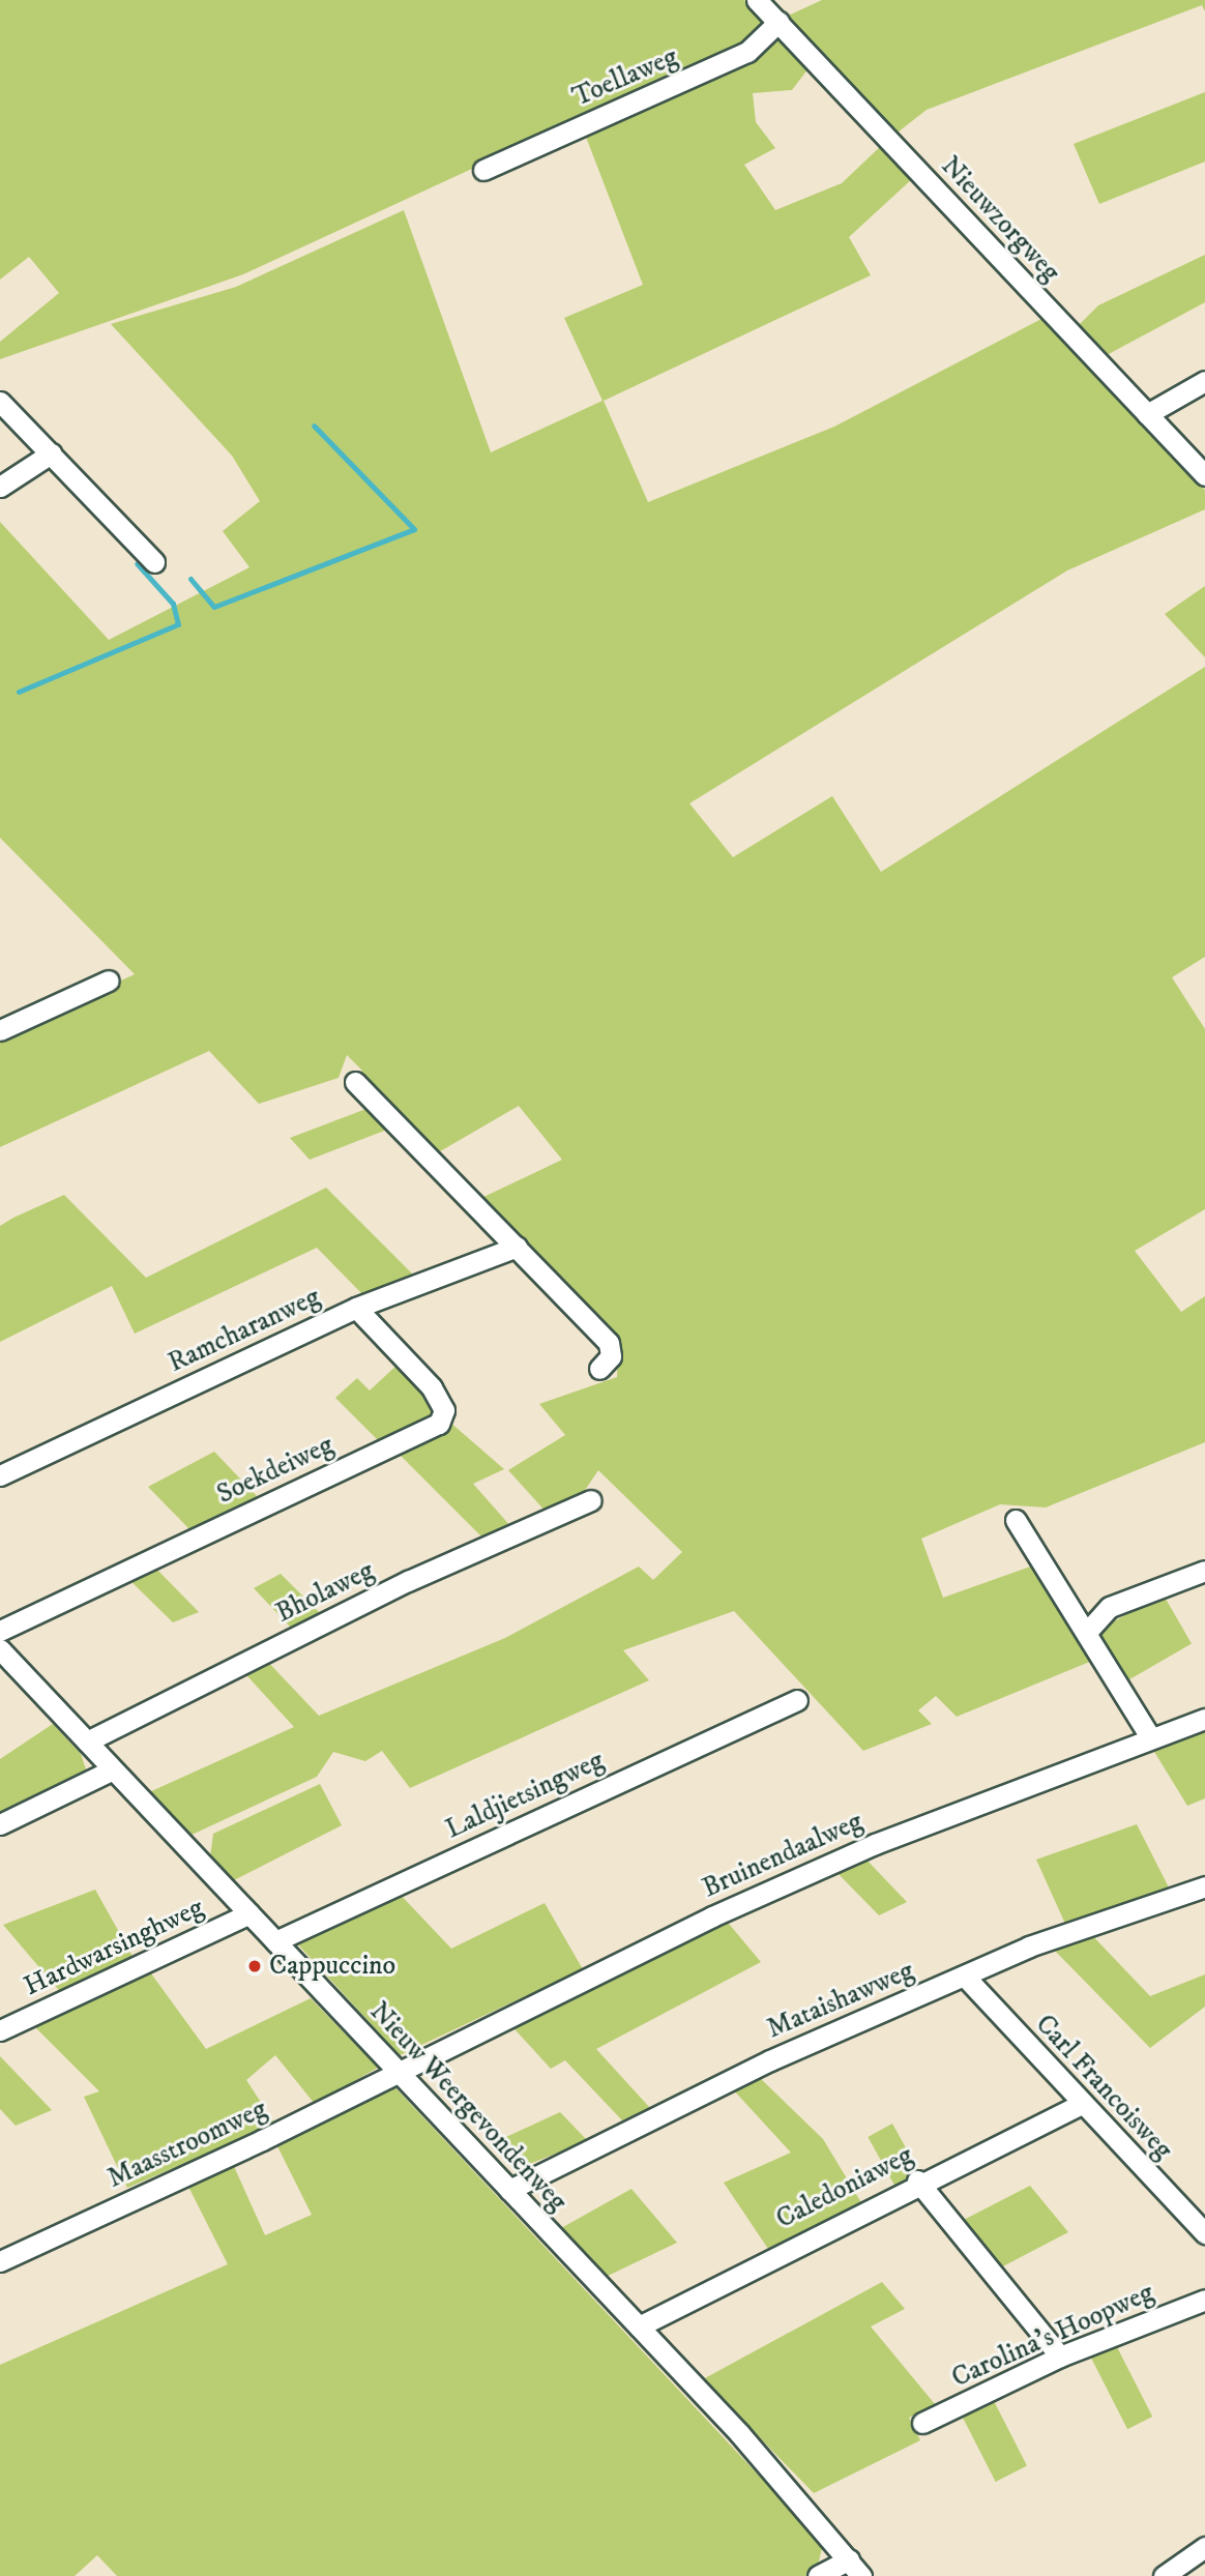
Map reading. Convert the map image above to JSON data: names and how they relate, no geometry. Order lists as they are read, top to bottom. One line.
{"streets":{"street":["Toellaweg","Nieuwzorgweg","Ramcharanweg","Soekdeiweg","Bholaweg","Laldjietsingweg","Bruinendaalweg","Hardwarsinghweg","Mataishawweg","Carl Francoisweg","Nieuw Weergevondenweg","Maasstroomweg","Caledoniaweg","Carolina's Hoopweg"]},"crossings":[["Toellaweg","Nieuwzorgweg"],["Ramcharanweg","Soekdeiweg"],["Bholaweg","Nieuw Weergevondenweg"],["Laldjietsingweg","Nieuw Weergevondenweg"],["Bruinendaalweg","Nieuw Weergevondenweg"],["Bruinendaalweg","Maasstroomweg"],["Hardwarsinghweg","Nieuw Weergevondenweg"],["Mataishawweg","Carl Francoisweg"],["Mataishawweg","Nieuw Weergevondenweg"],["Carl Francoisweg","Caledoniaweg"],["Nieuw Weergevondenweg","Maasstroomweg"],["Nieuw Weergevondenweg","Caledoniaweg"]],"places":["Cappuccino"]}
